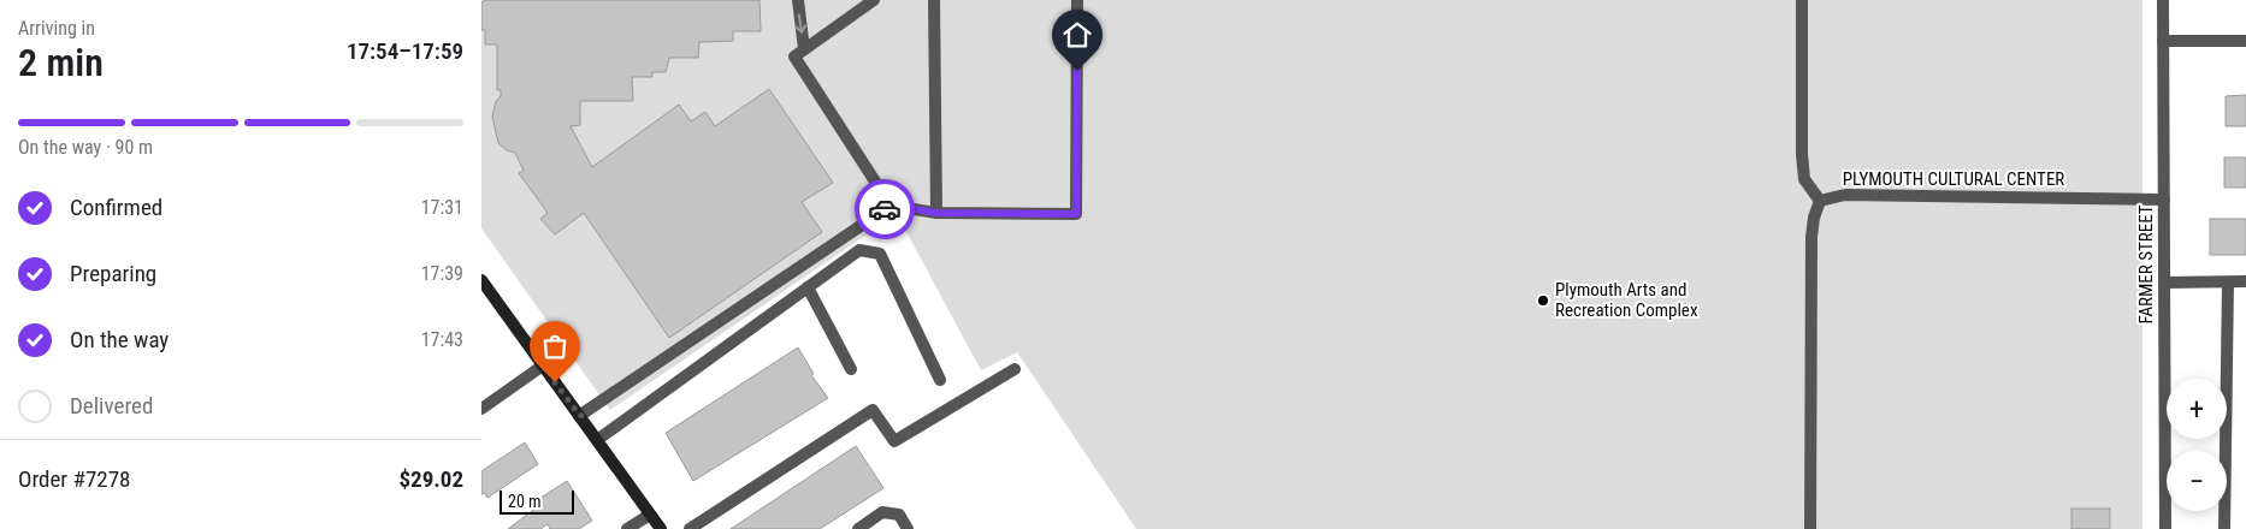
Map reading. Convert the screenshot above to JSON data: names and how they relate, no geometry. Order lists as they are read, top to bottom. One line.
{"streets":{"street":["PLYMOUTH CULTURAL CENTER","FARMER STREET"]},"crossings":[["PLYMOUTH CULTURAL CENTER","FARMER STREET"]],"places":["Plymouth Arts and Recreation Complex"],"scale_bar":"20 m","page":{"heading":["2 min","Arriving in","17:54–17:59"],"panel":["Order #7278","$29.02"],"bar":"On the way · 90 m","list":[["Confirmed","17:31"],["Preparing","17:39"],["On the way","17:43"],"Delivered"],"map_buttons":["+","−"],"scale":"20 m"}}
